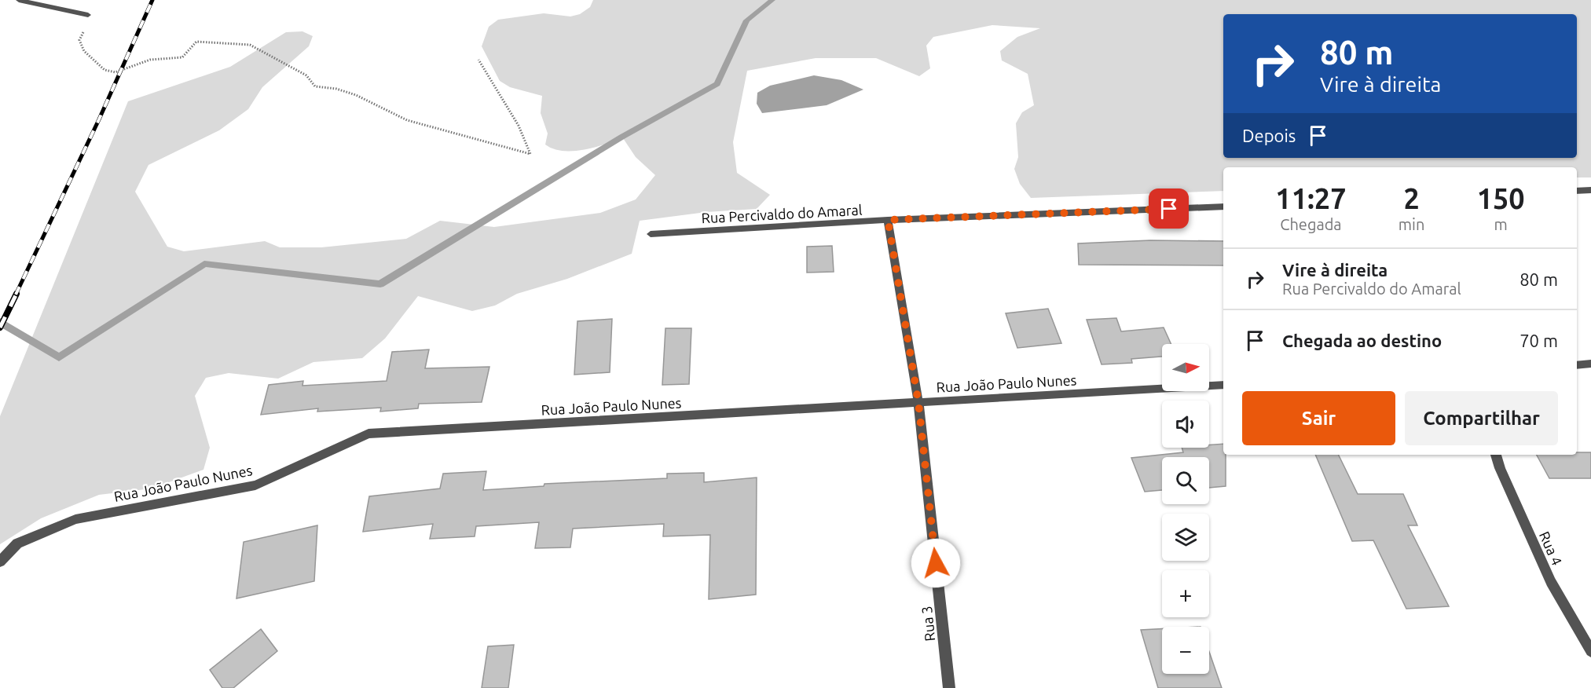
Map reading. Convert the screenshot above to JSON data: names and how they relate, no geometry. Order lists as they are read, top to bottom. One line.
{"streets":{"street":["Rua Percivaldo do Amaral","Rua João Paulo Nunes","Rua 4","Rua 3"]},"crossings":[["Rua Percivaldo do Amaral","Rua 3"],["Rua João Paulo Nunes","Rua 3"]],"north":"right","page":{"turn":["80 m","Vire à direita"],"then":"Depois","eta":["11:27","Chegada","2","min","150","m"],"list":[{"name":"Vire à direita","note":"Rua Percivaldo do Amaral","value":"80 m"},{"name":"Chegada ao destino","value":"70 m"}],"map_buttons":["+","−"],"buttons":["Sair","Compartilhar"]}}
